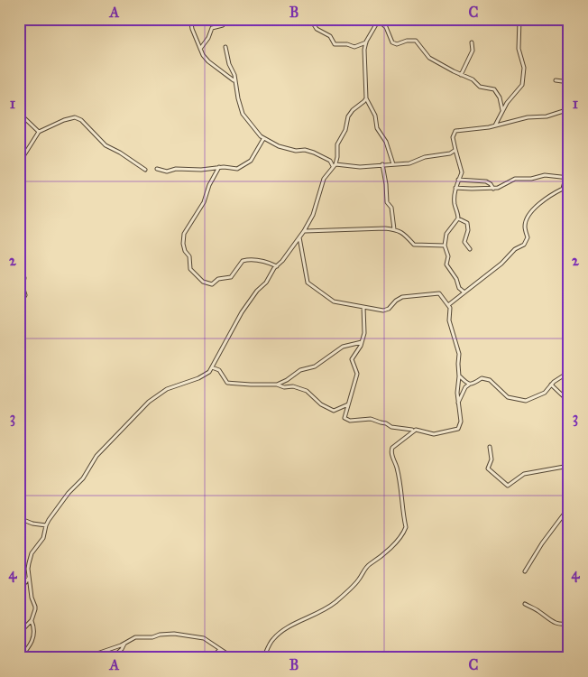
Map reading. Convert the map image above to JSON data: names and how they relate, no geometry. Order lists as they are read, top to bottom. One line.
{"grid":{"columns":["A","B","C"],"rows":["1","2","3","4"]}}
